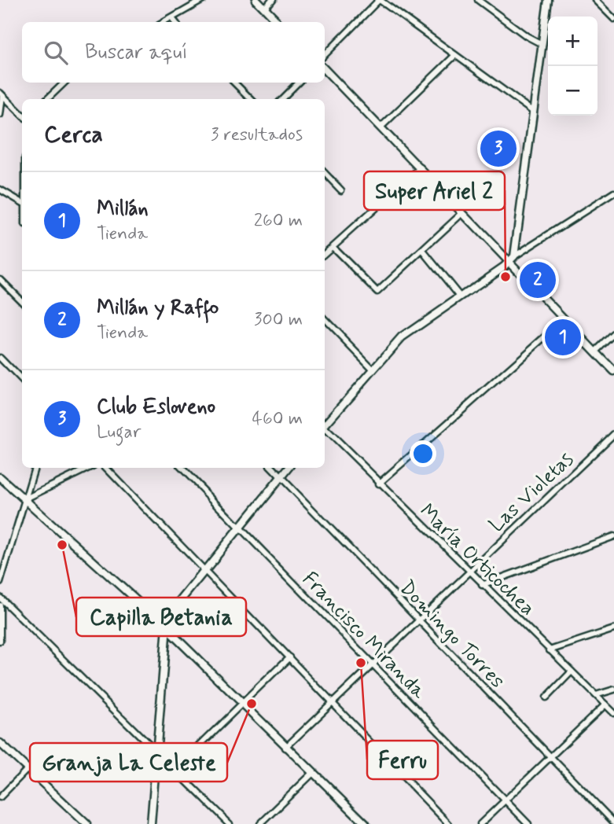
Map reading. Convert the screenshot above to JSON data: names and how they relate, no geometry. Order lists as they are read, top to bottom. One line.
{"streets":{"street":["Las Violetas","María Orticochea","Domingo Torres","Francisco Miranda"]},"crossings":[["Las Violetas","María Orticochea"],["Las Violetas","Domingo Torres"],["Las Violetas","Francisco Miranda"]],"places":["Super Ariel 2","Capilla Betania","Ferru","Granja La Celeste"],"page":{"map_buttons":["+","−"],"search":"Buscar aquí","heading":["Cerca","3 resultados"],"pins":["3","2","1"],"list":[{"mark":"1","name":"Millán","note":"Tienda","value":"260 m"},{"mark":"2","name":"Millán y Raffo","note":"Tienda","value":"300 m"},{"mark":"3","name":"Club Esloveno","note":"Lugar","value":"460 m"}]}}
